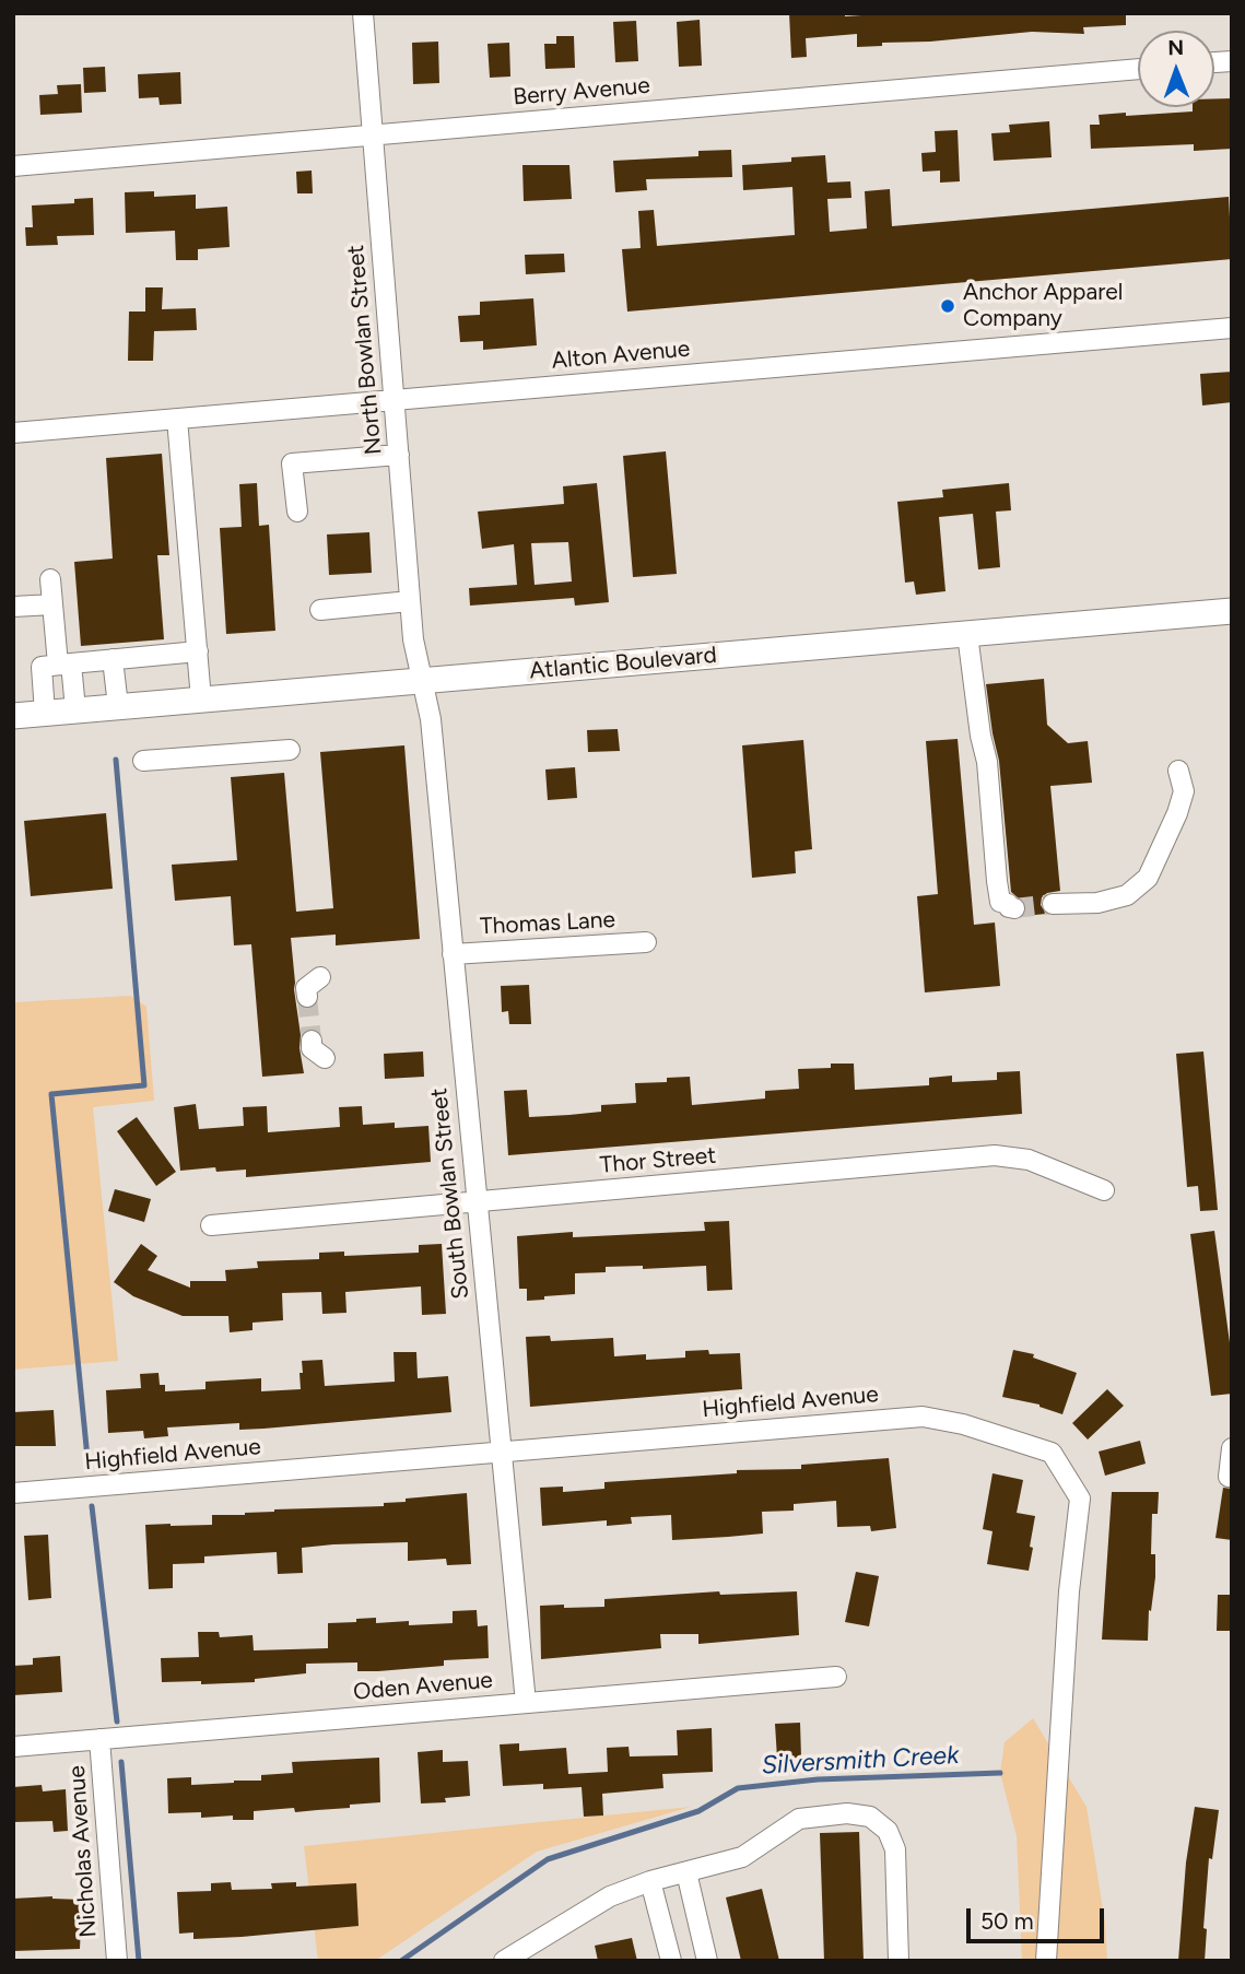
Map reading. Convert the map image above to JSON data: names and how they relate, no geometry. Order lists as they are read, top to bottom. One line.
{"streets":{"main road":["Atlantic Boulevard"],"street":["Berry Avenue","North Bowlan Street","Alton Avenue","Thomas Lane","Thor Street","South Bowlan Street","Highfield Avenue","Oden Avenue","Nicholas Avenue"]},"crossings":[["Berry Avenue","North Bowlan Street"],["North Bowlan Street","Alton Avenue"],["North Bowlan Street","Atlantic Boulevard"],["North Bowlan Street","South Bowlan Street"],["Atlantic Boulevard","South Bowlan Street"],["Thomas Lane","South Bowlan Street"],["Thor Street","South Bowlan Street"],["South Bowlan Street","Highfield Avenue"],["South Bowlan Street","Oden Avenue"],["Oden Avenue","Nicholas Avenue"]],"water":["Silversmith Creek"],"places":["Anchor Apparel Company"],"scale_bar":"50 m","north":"top"}
